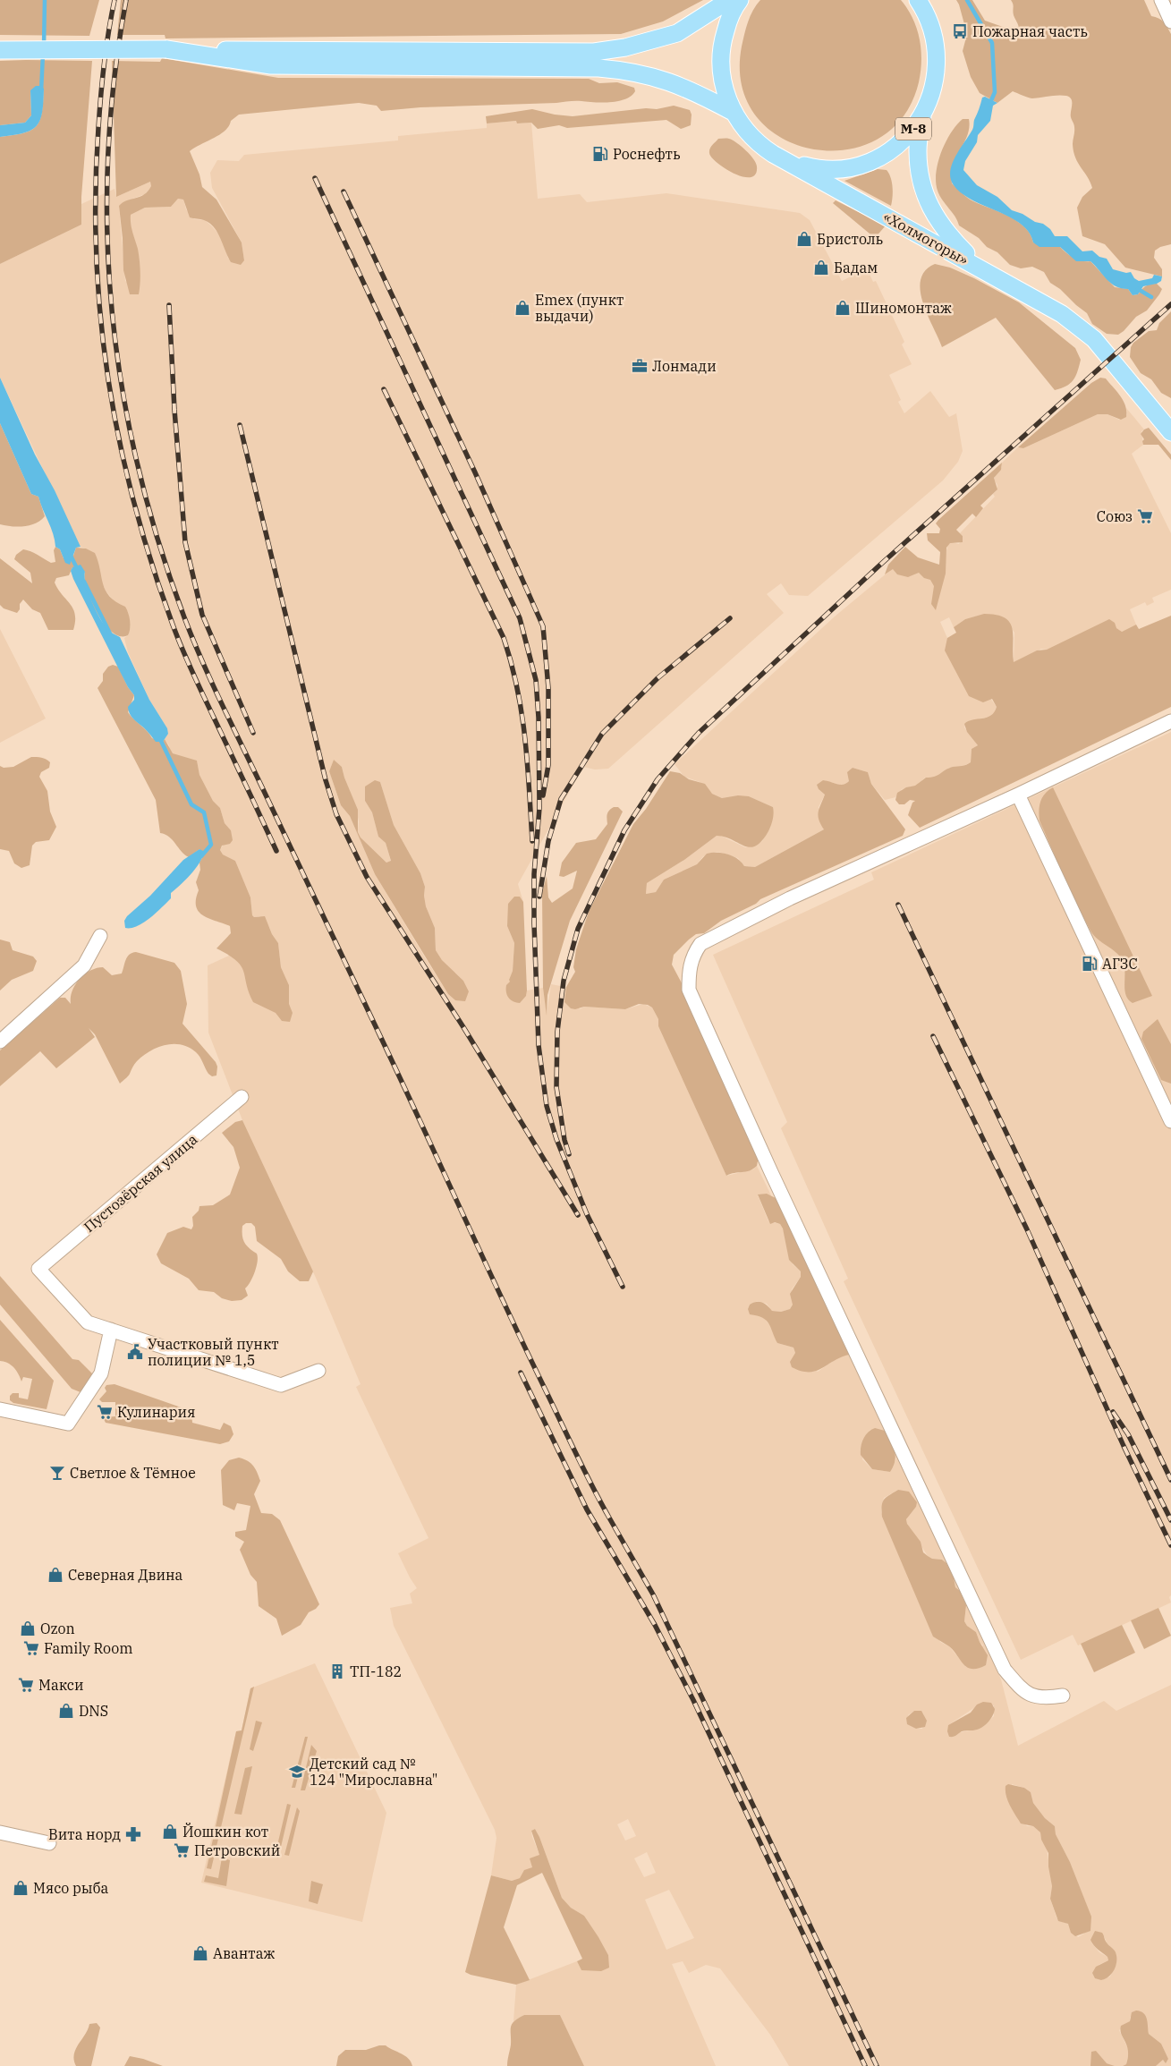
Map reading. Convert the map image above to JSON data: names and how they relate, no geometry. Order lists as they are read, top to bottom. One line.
{"streets":{"main road":["М-8","«Холмогоры»"],"street":["Пустозёрская улица"]},"crossings":[["М-8","«Холмогоры»"]],"places":{"bus stop":["Пожарная часть"],"fuel station":["Роснефть","АГЗС"],"shop":["Бристоль","Бадам","Emex (пункт выдачи)","Шиномонтаж","Северная Двина","Ozon","DNS","Йошкин кот","Мясо рыба","Авантаж"],"office":["Лонмади"],"supermarket":["Союз","Кулинария","Family Room","Макси","Петровский"],"public building":["Участковый пункт полиции № 1,5"],"bar":["Светлое & Тёмное"],"building":["ТП-182"],"school or university":["Детский сад № 124 \"Мирославна\""],"pharmacy":["Вита норд"]}}
